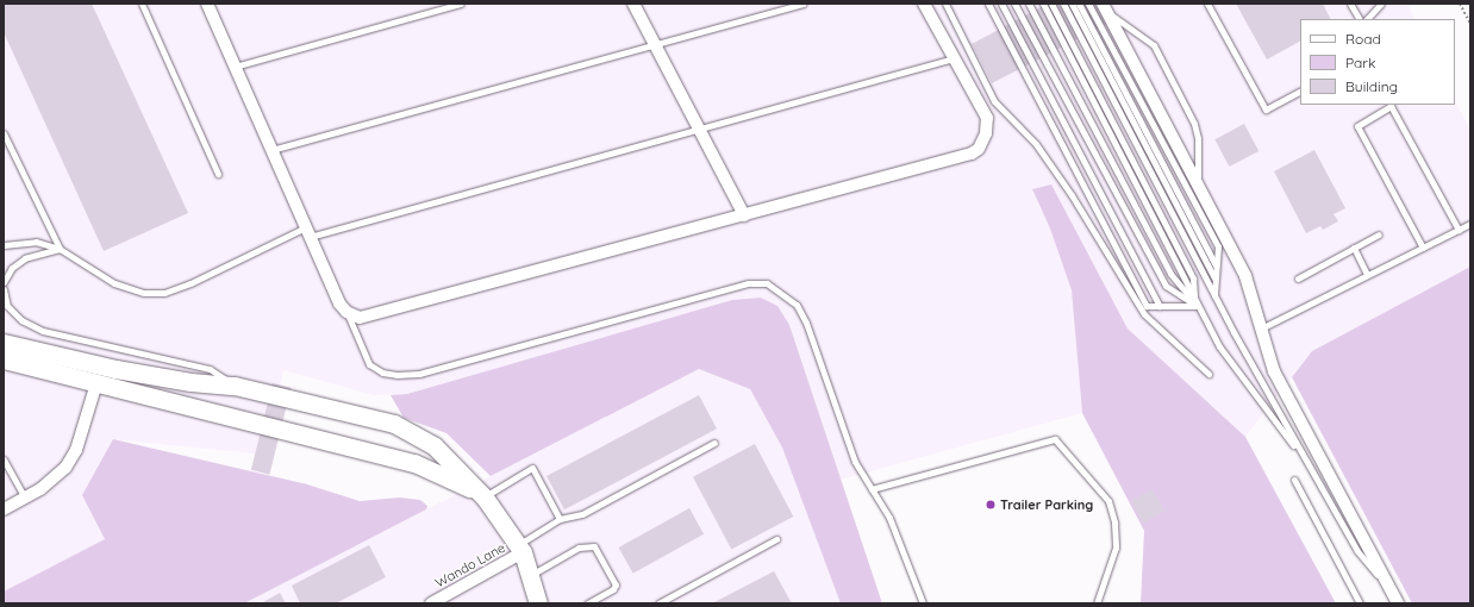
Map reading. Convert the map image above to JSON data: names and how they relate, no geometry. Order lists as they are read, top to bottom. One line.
{"streets":{"street":["Wando Lane"]},"places":["Trailer Parking"],"legend":["Road","Park","Building"]}
